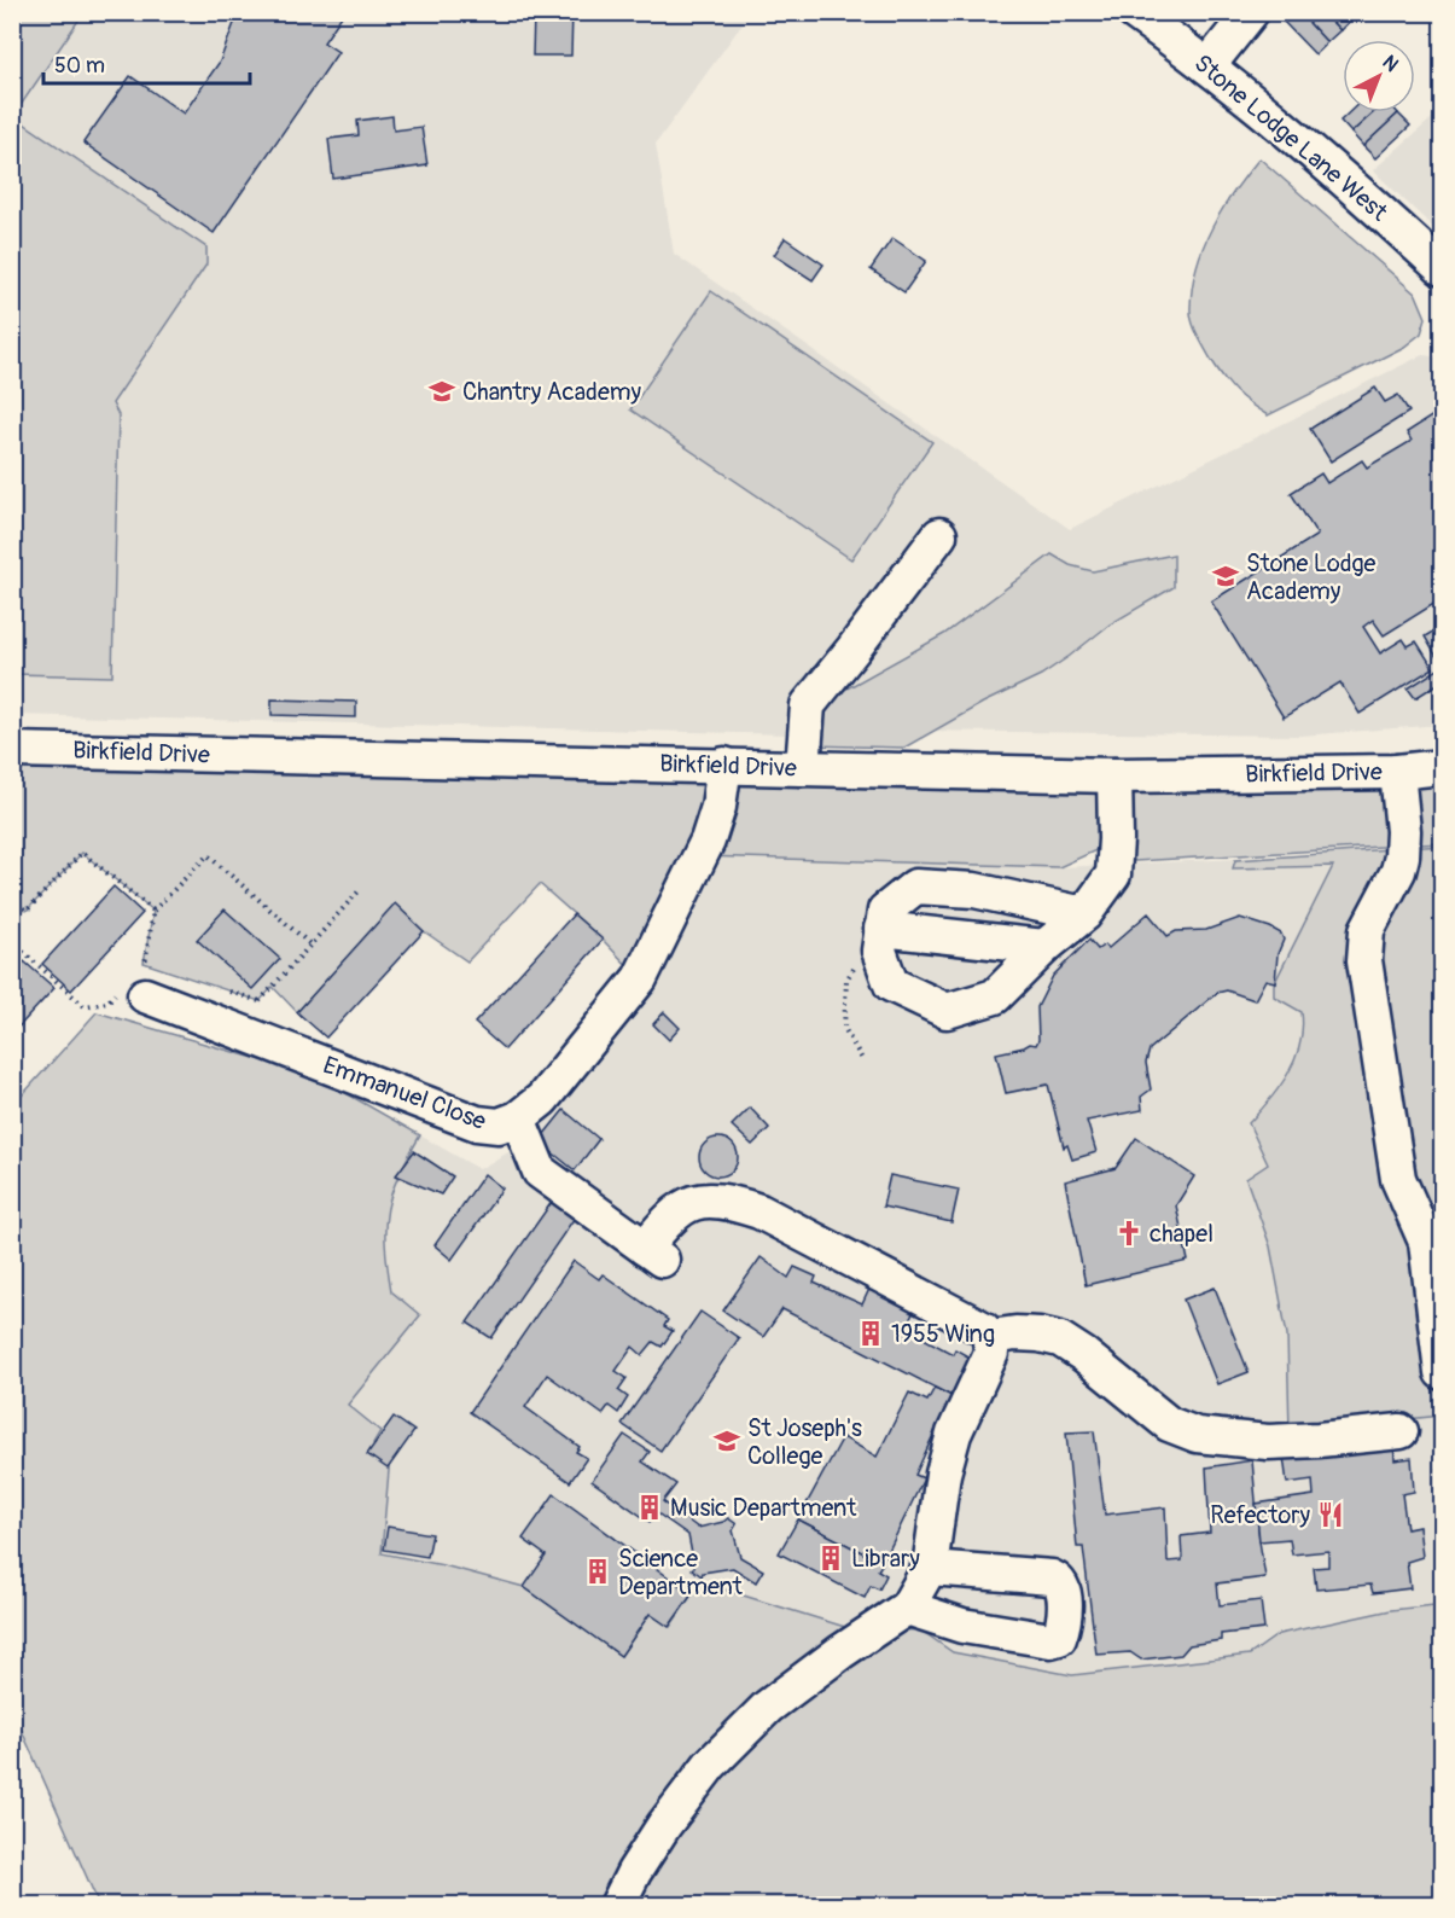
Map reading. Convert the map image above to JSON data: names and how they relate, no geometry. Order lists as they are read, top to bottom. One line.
{"streets":{"street":["Stone Lodge Lane West","Birkfield Drive","Emmanuel Close"]},"crossings":[["Birkfield Drive","Emmanuel Close"]],"places":{"school or university":["Chantry Academy","Stone Lodge Academy","St Joseph's College"],"church":["chapel"],"building":["1955 Wing","Music Department","Library","Science Department"],"restaurant":["Refectory"]},"scale_bar":"50 m","north":"top right"}
